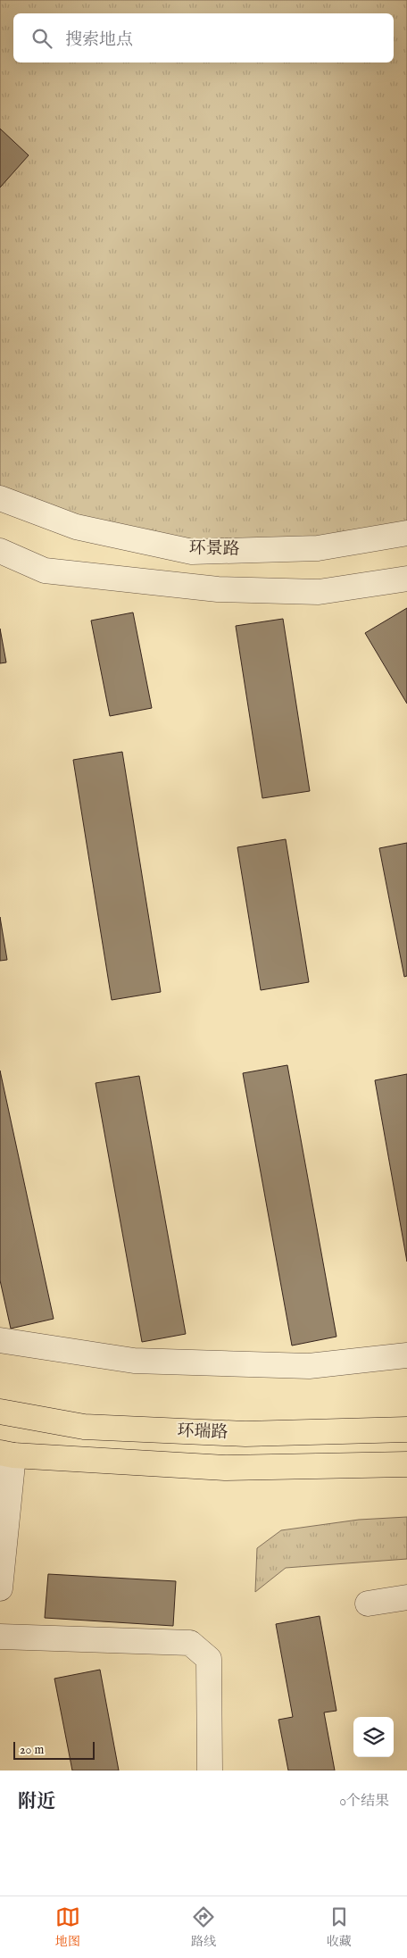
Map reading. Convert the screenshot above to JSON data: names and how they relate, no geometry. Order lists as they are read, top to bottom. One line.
{"streets":{"main road":["环瑞路"],"street":["环景路"]},"scale_bar":"20 m","page":{"search":"搜索地点","scale":"20 m","heading":["附近","0个结果"],"nav":["地图","路线","收藏"]}}
